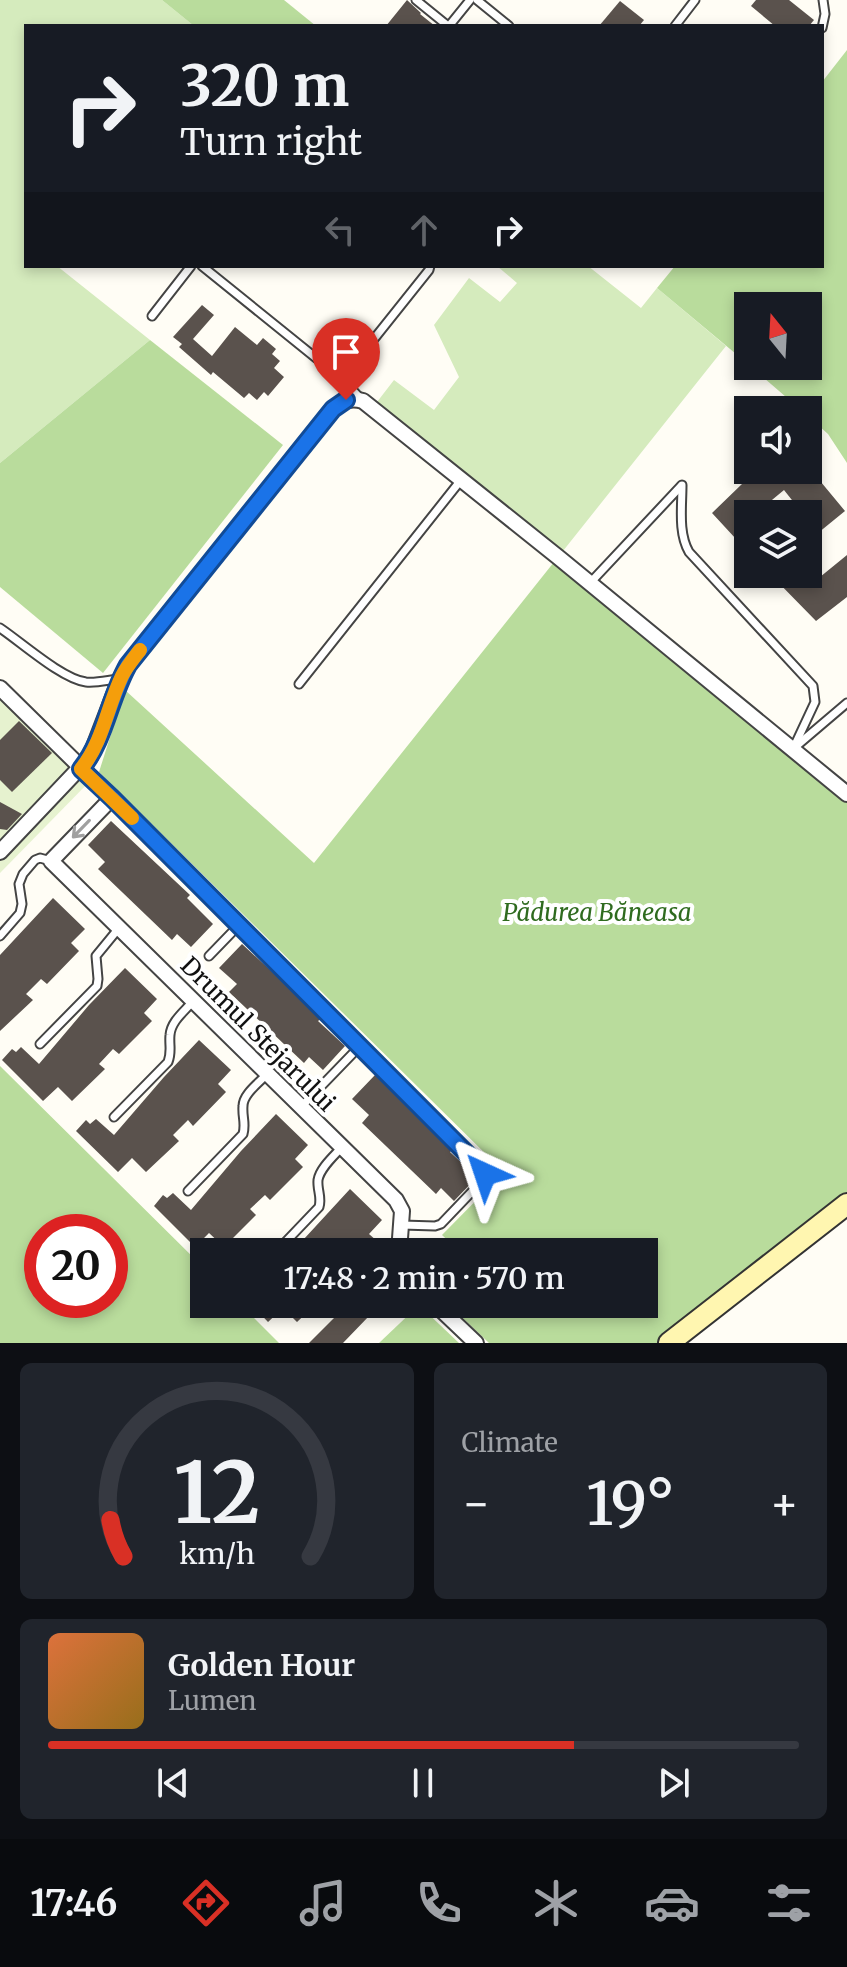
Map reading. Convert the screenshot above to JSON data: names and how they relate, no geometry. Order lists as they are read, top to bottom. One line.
{"streets":{"street":["Drumul Stejarului"]},"parks":["Pădurea Băneasa"],"north":"top","page":{"turn":["320 m","Turn right"],"limit":"20","trip":"17:48 · 2 min · 570 m","tile":"Climate","heat":["−","19°","+"],"song":["Golden Hour","Lumen"],"tabs":"17:46","gauge":["12","km/h"]}}
